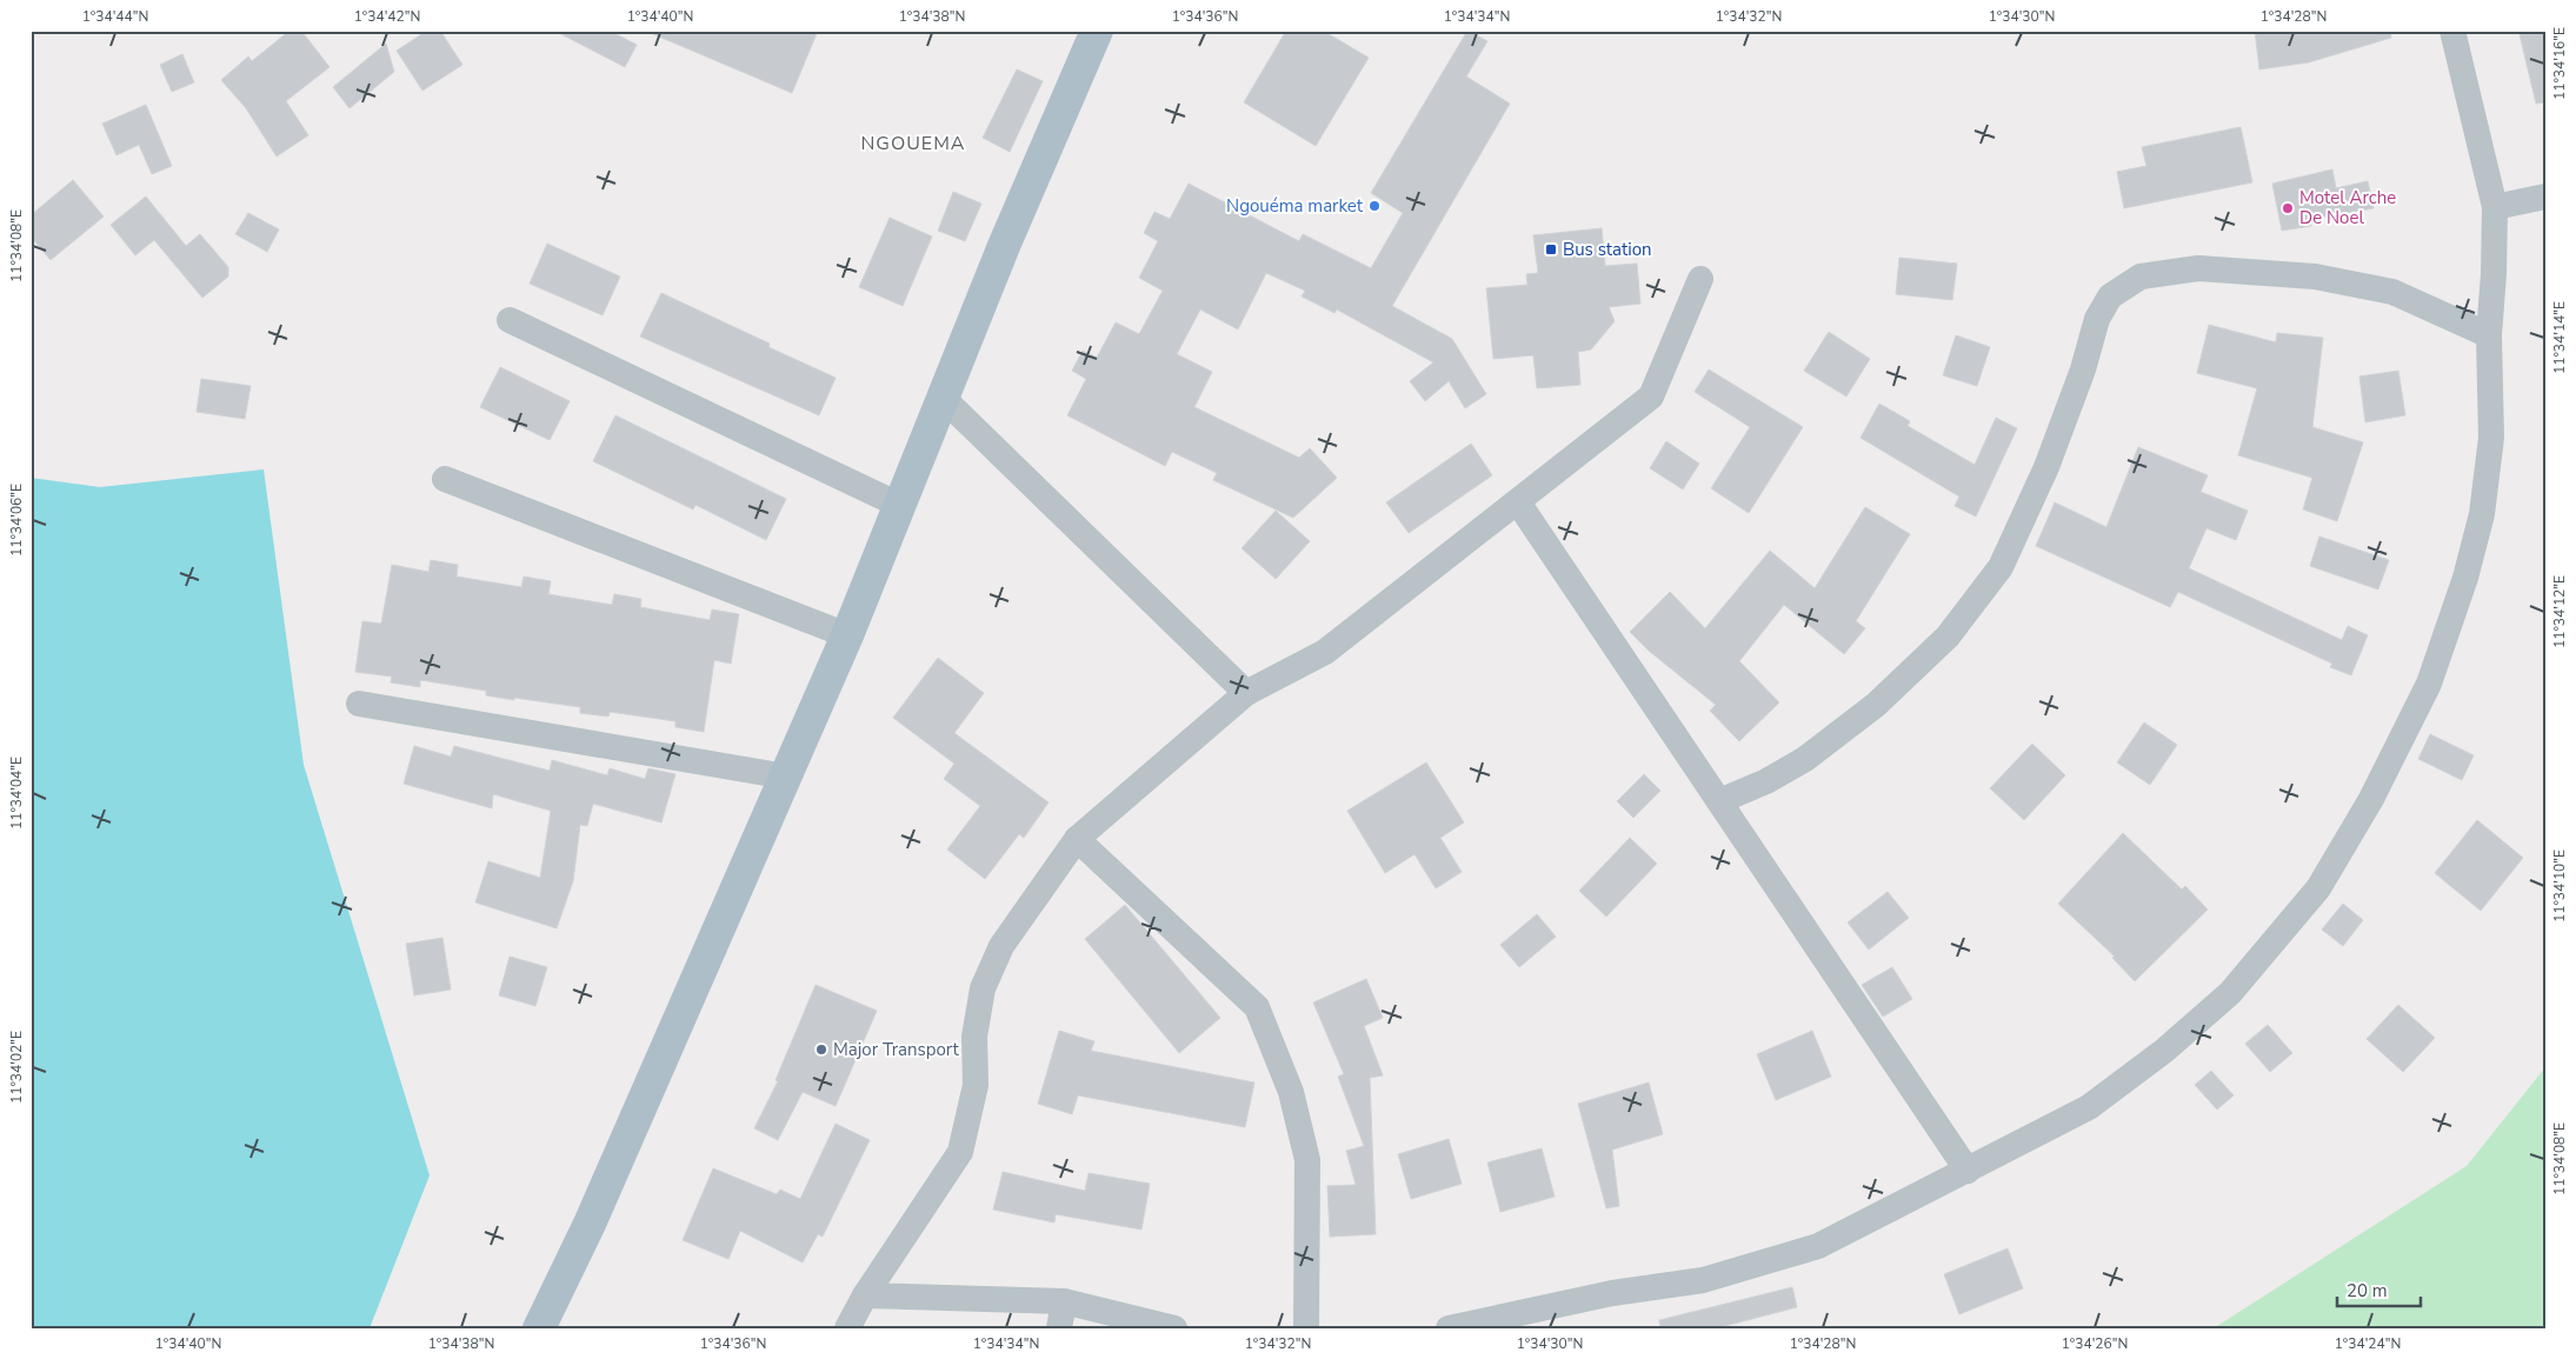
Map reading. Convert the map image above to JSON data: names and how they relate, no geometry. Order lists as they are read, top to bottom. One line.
{"districts":["NGOUEMA"],"places":{"other":["Ngouéma market","Motel Arche De Noel","Major Transport"],"transit":["Bus station"]},"scale_bar":"20 m","coordinates":["1°34'44\"N","1°34'42\"N","1°34'40\"N","1°34'38\"N","1°34'36\"N","1°34'34\"N","1°34'32\"N","1°34'30\"N","1°34'28\"N","11°34'16\"E","11°34'08\"E","11°34'14\"E","11°34'06\"E","11°34'12\"E","11°34'04\"E","11°34'10\"E","11°34'02\"E","1°34'26\"N","1°34'24\"N"]}
